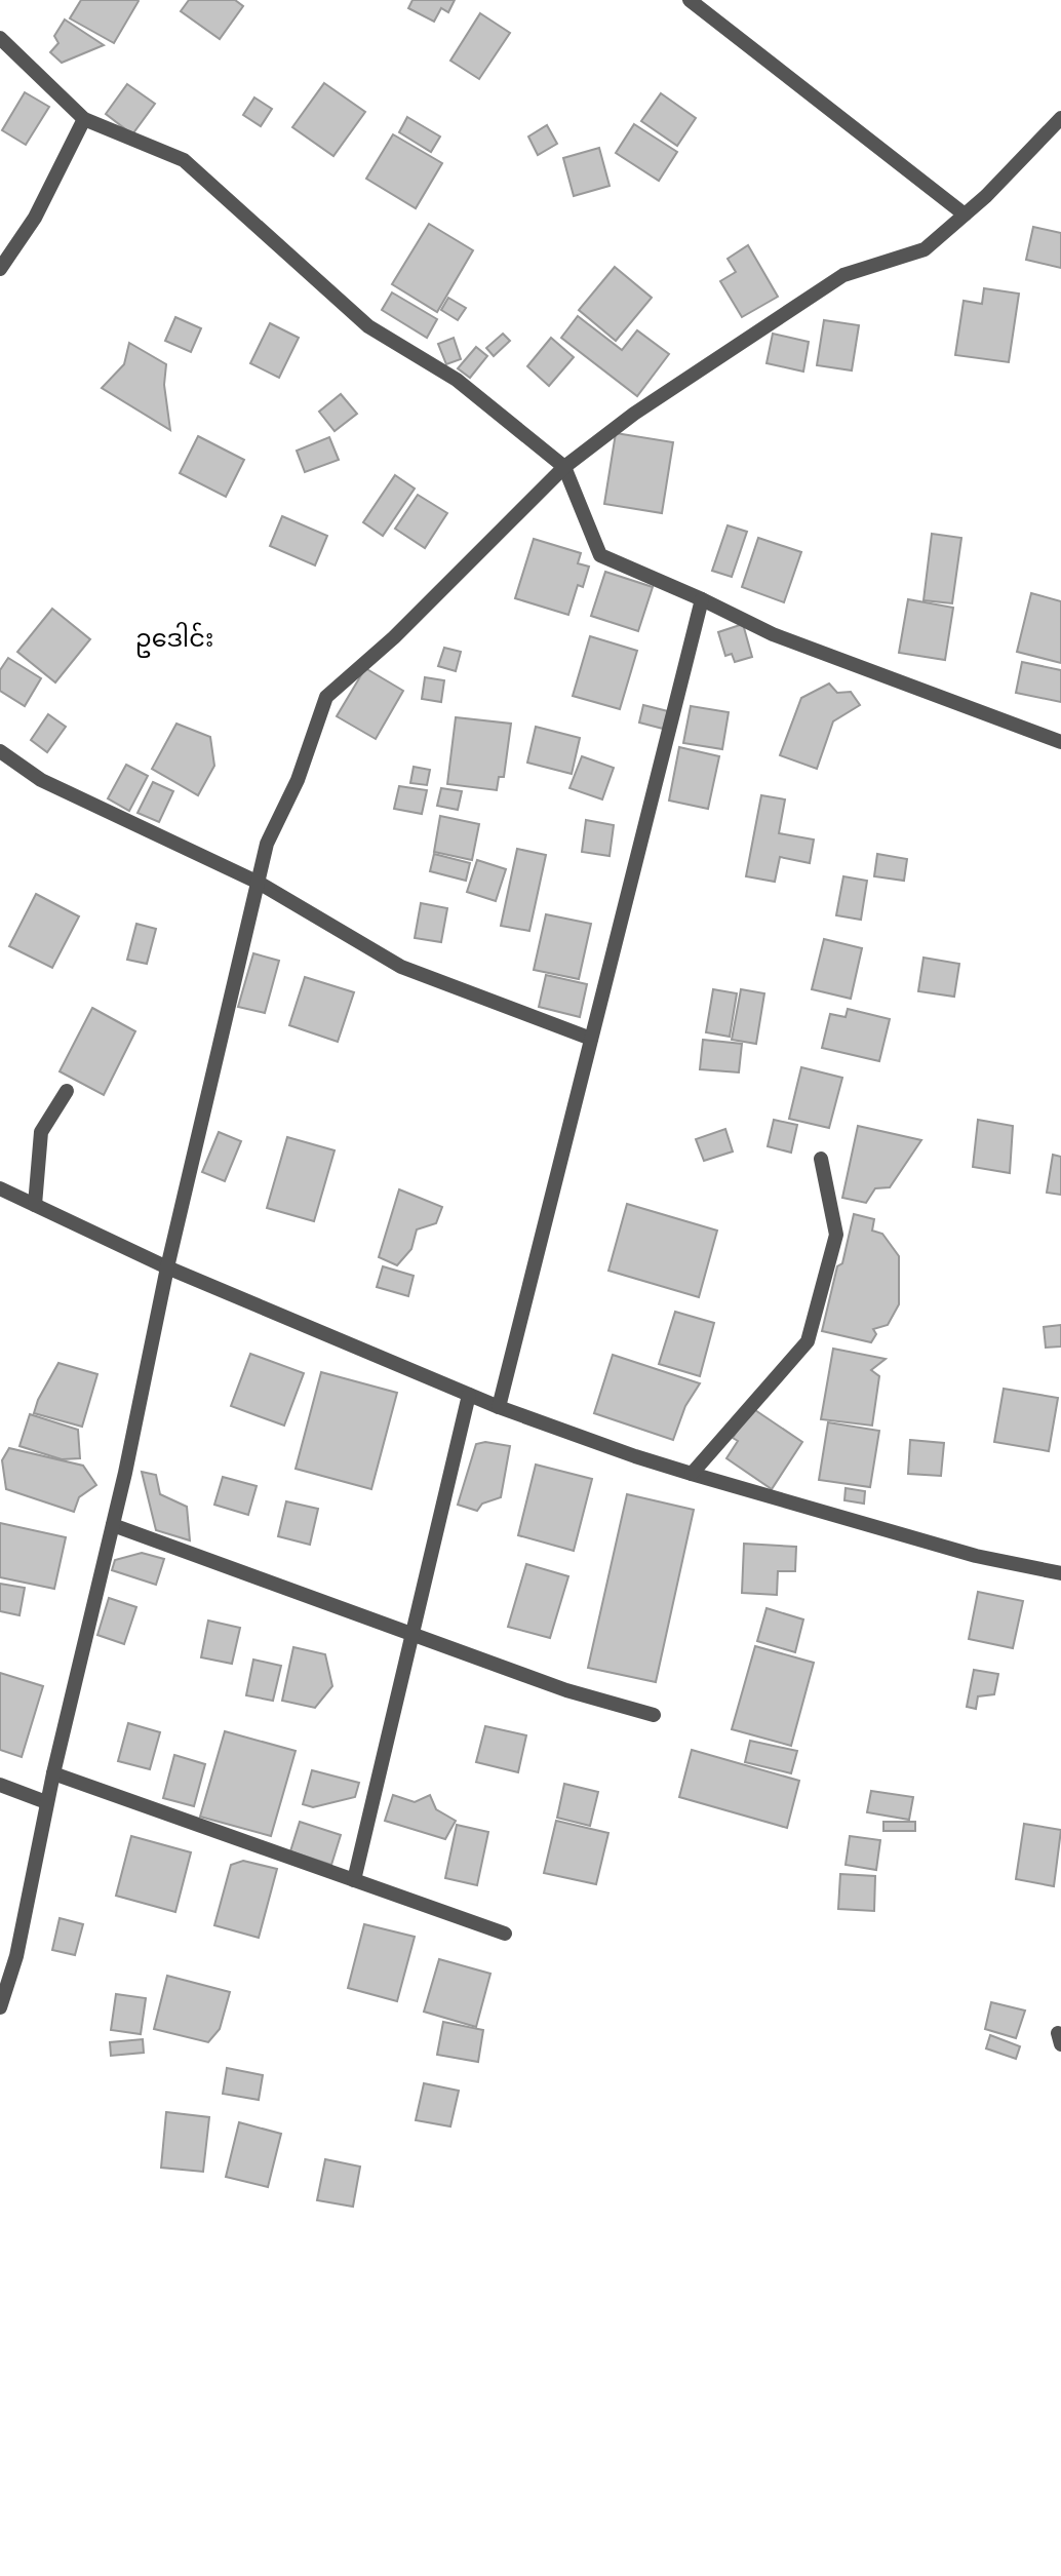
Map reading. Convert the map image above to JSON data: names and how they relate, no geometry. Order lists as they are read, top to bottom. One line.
{"districts":["ဥဒေါင်း"]}
